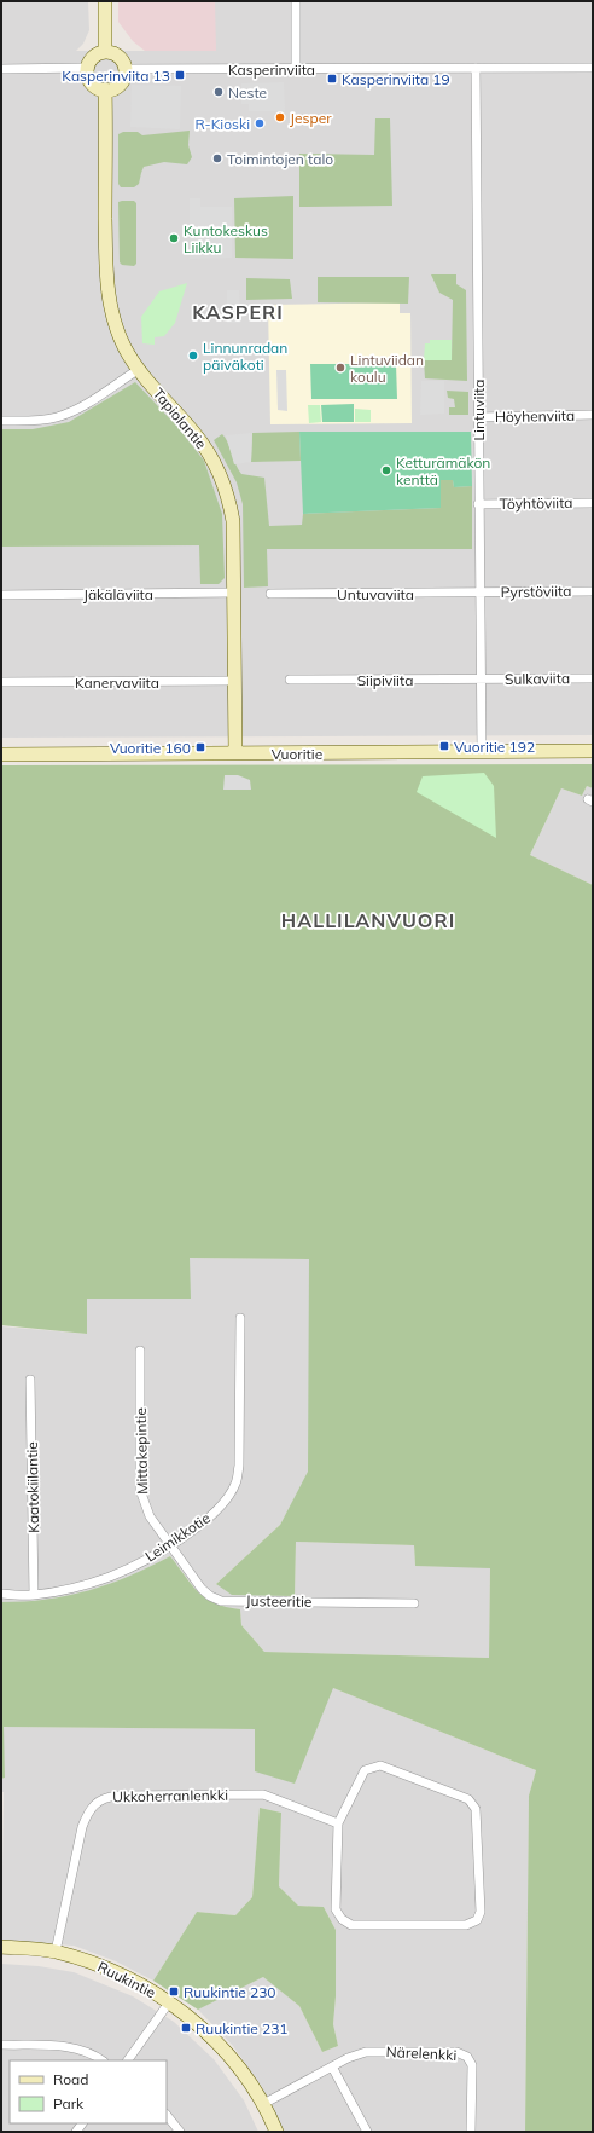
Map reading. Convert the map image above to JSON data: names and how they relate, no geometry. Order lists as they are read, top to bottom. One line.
{"streets":{"street":["Kasperinviita","Lintuviita","Höyhenviita","Tapiolantie","Töyhtöviita","Pyrstöviita","Jäkäläviita","Untuvaviita","Sulkaviita","Siipiviita","Kanervaviita","Vuoritie","Mittakepintie","Kaatokiilantie","Leimikkotie","Justeeritie","Ukkoherranlenkki","Ruukintie","Närelenkki"]},"crossings":[["Kasperinviita","Lintuviita"],["Kasperinviita","Tapiolantie"],["Lintuviita","Höyhenviita"],["Lintuviita","Töyhtöviita"],["Lintuviita","Pyrstöviita"],["Lintuviita","Untuvaviita"],["Lintuviita","Sulkaviita"],["Lintuviita","Siipiviita"],["Lintuviita","Vuoritie"],["Tapiolantie","Jäkäläviita"],["Tapiolantie","Kanervaviita"],["Tapiolantie","Vuoritie"],["Pyrstöviita","Untuvaviita"],["Sulkaviita","Siipiviita"],["Mittakepintie","Leimikkotie"],["Mittakepintie","Justeeritie"],["Kaatokiilantie","Leimikkotie"],["Leimikkotie","Justeeritie"],["Ukkoherranlenkki","Ruukintie"],["Ruukintie","Närelenkki"]],"districts":["KASPERI","HALLILANVUORI"],"places":{"transit":["Kasperinviita 13","Kasperinviita 19","Vuoritie 192","Vuoritie 160","Ruukintie 230","Ruukintie 231"],"other":["Neste","Jesper","R-Kioski","Toimintojen talo","Kuntokeskus Liikku","Linnunradan päiväkoti","Lintuviidan koulu","Ketturämäkön kenttä"]},"legend":["Road","Park"]}
